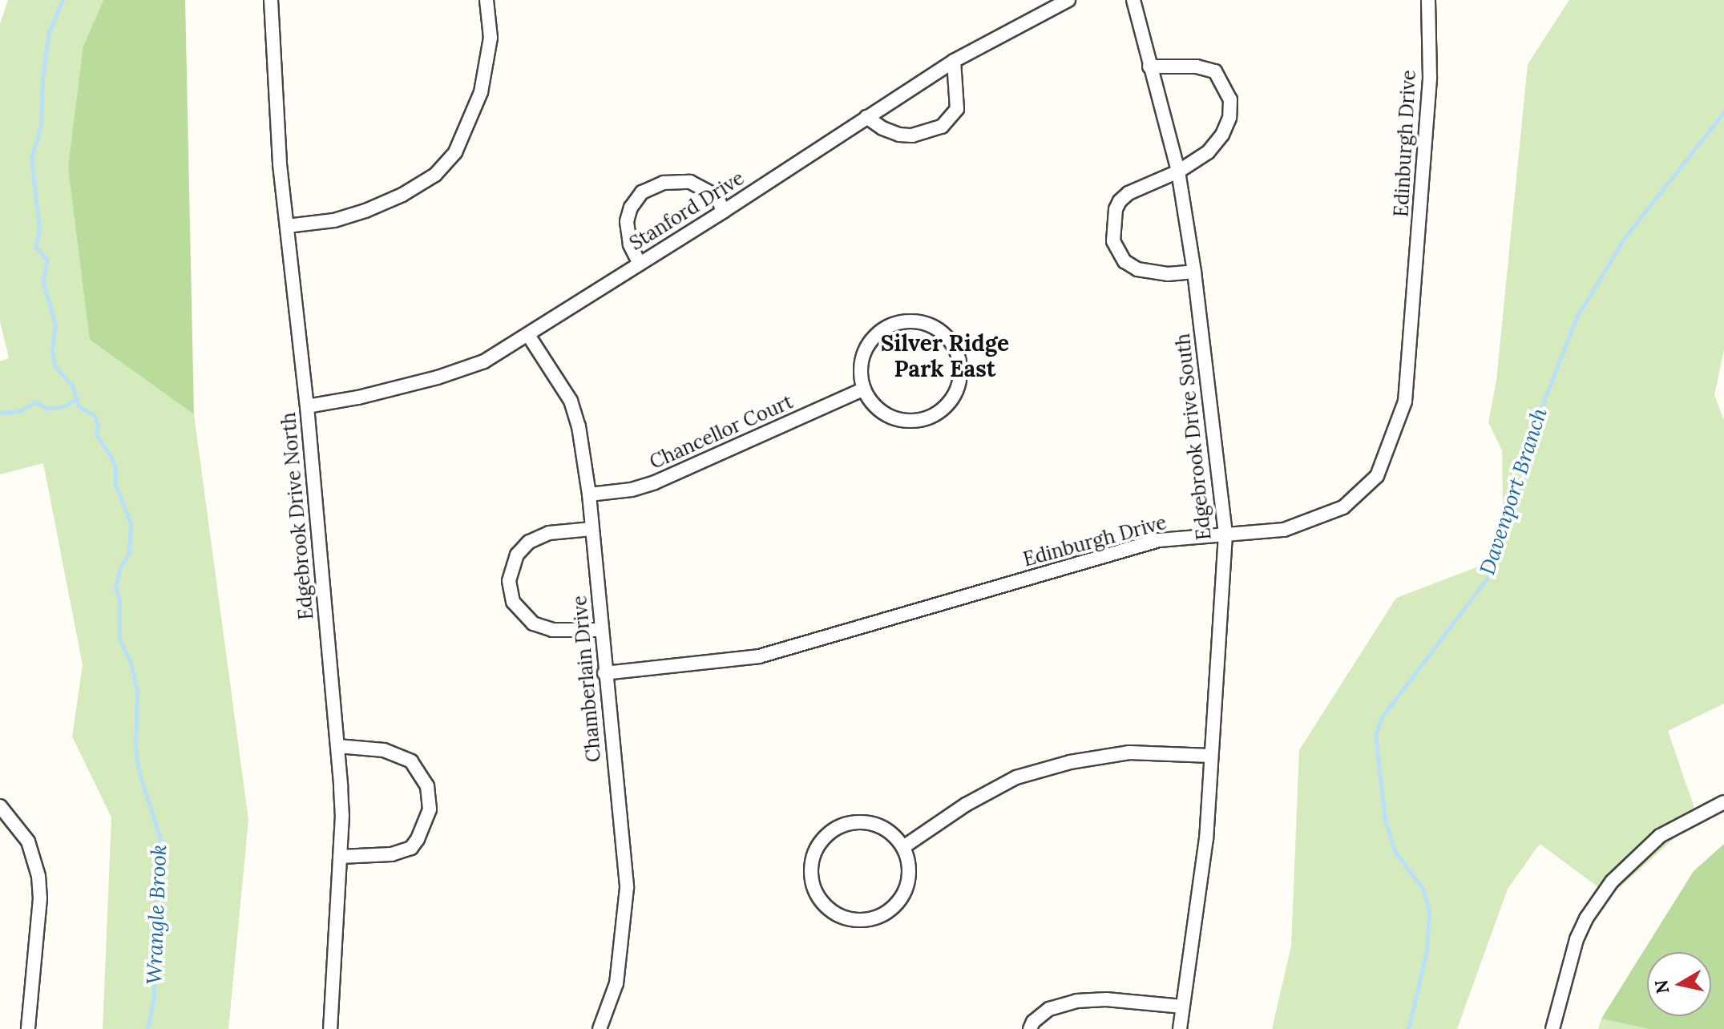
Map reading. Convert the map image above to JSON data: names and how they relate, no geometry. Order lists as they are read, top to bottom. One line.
{"streets":{"street":["Edinburgh Drive","Stanford Drive","Chancellor Court","Edgebrook Drive South","Edgebrook Drive North","Chamberlain Drive"]},"crossings":[["Edinburgh Drive","Edgebrook Drive South"],["Edinburgh Drive","Chamberlain Drive"],["Stanford Drive","Edgebrook Drive North"],["Stanford Drive","Chamberlain Drive"],["Chancellor Court","Chamberlain Drive"]],"districts":["Silver Ridge Park East"],"water":["Davenport Branch","Wrangle Brook"],"north":"left"}
